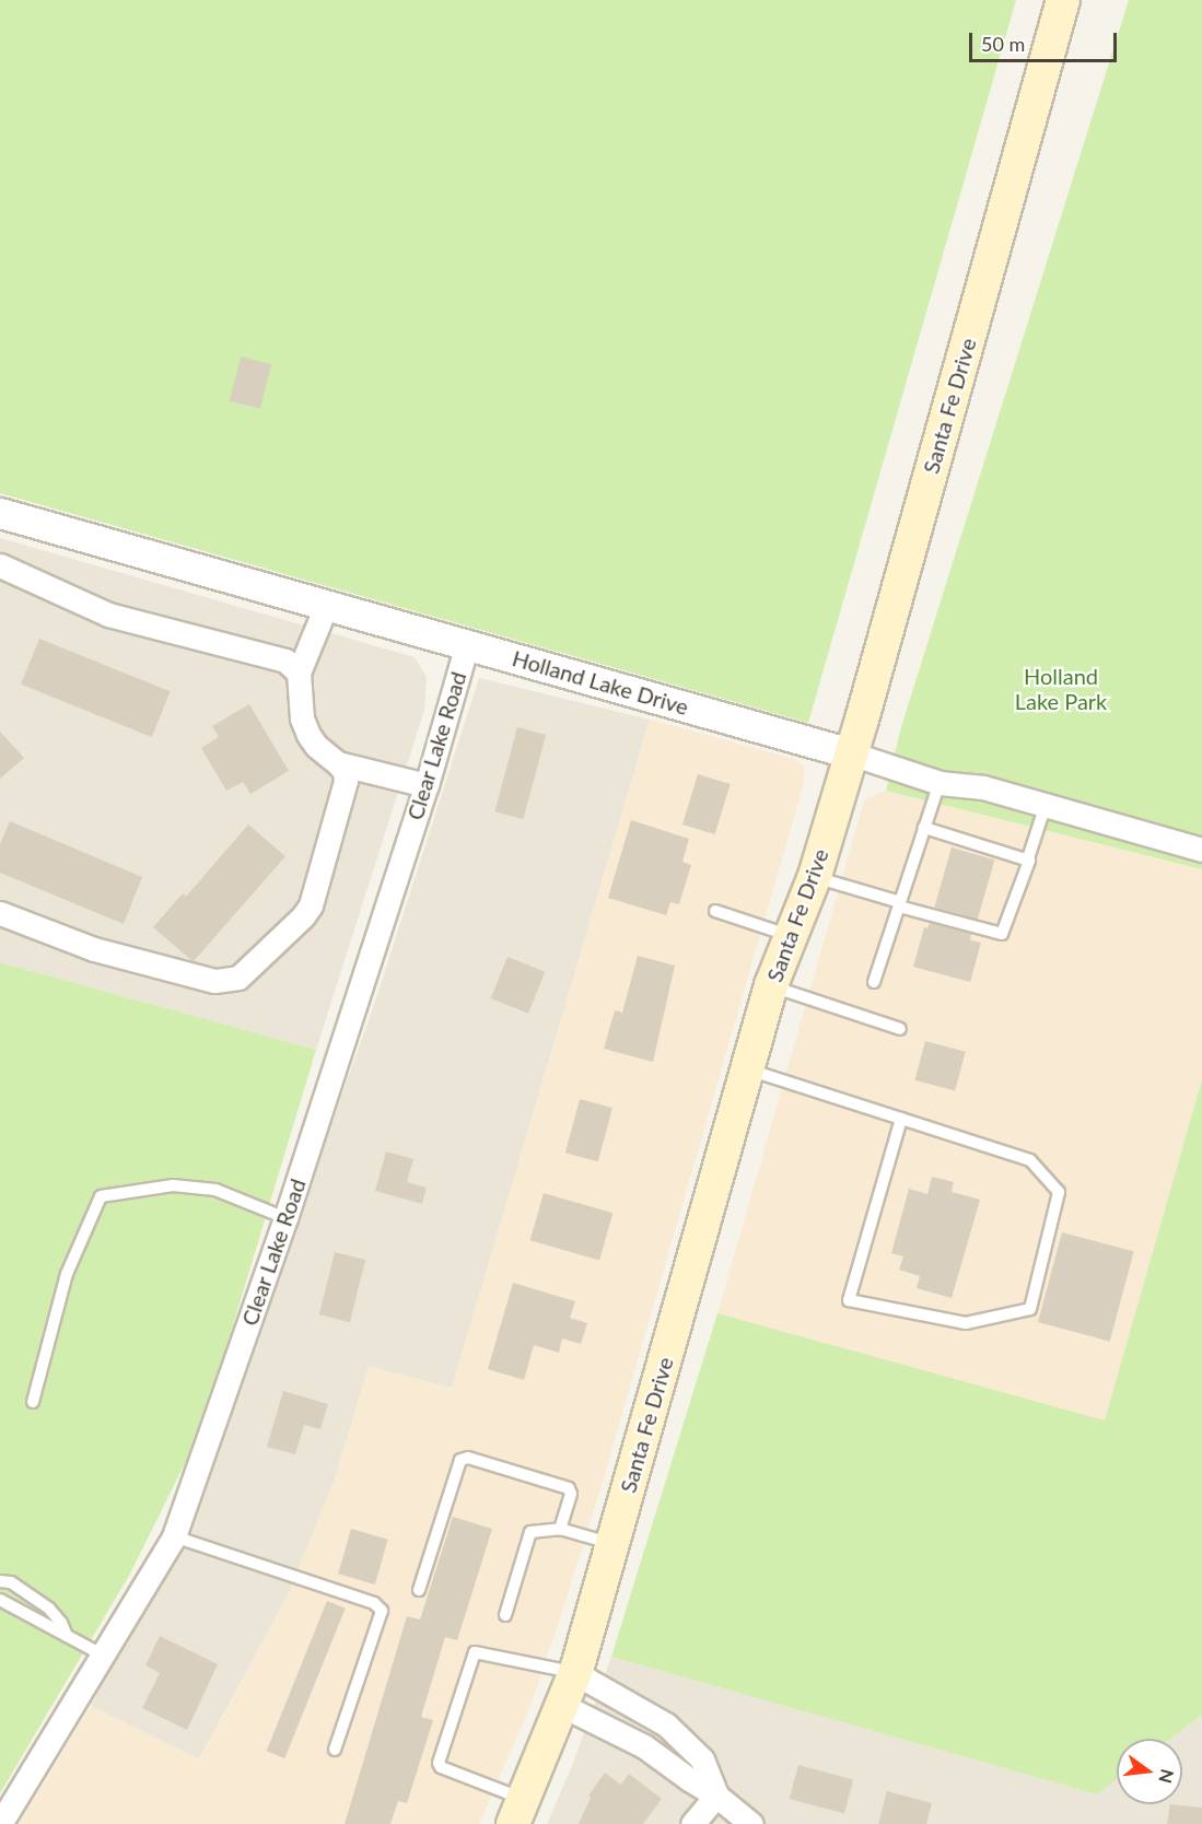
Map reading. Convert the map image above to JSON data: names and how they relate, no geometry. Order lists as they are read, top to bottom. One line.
{"streets":{"main road":["Santa Fe Drive"],"street":["Holland Lake Drive","Clear Lake Road"]},"crossings":[["Santa Fe Drive","Holland Lake Drive"],["Holland Lake Drive","Clear Lake Road"]],"parks":["Holland Lake Park"],"scale_bar":"50 m","north":"right"}
